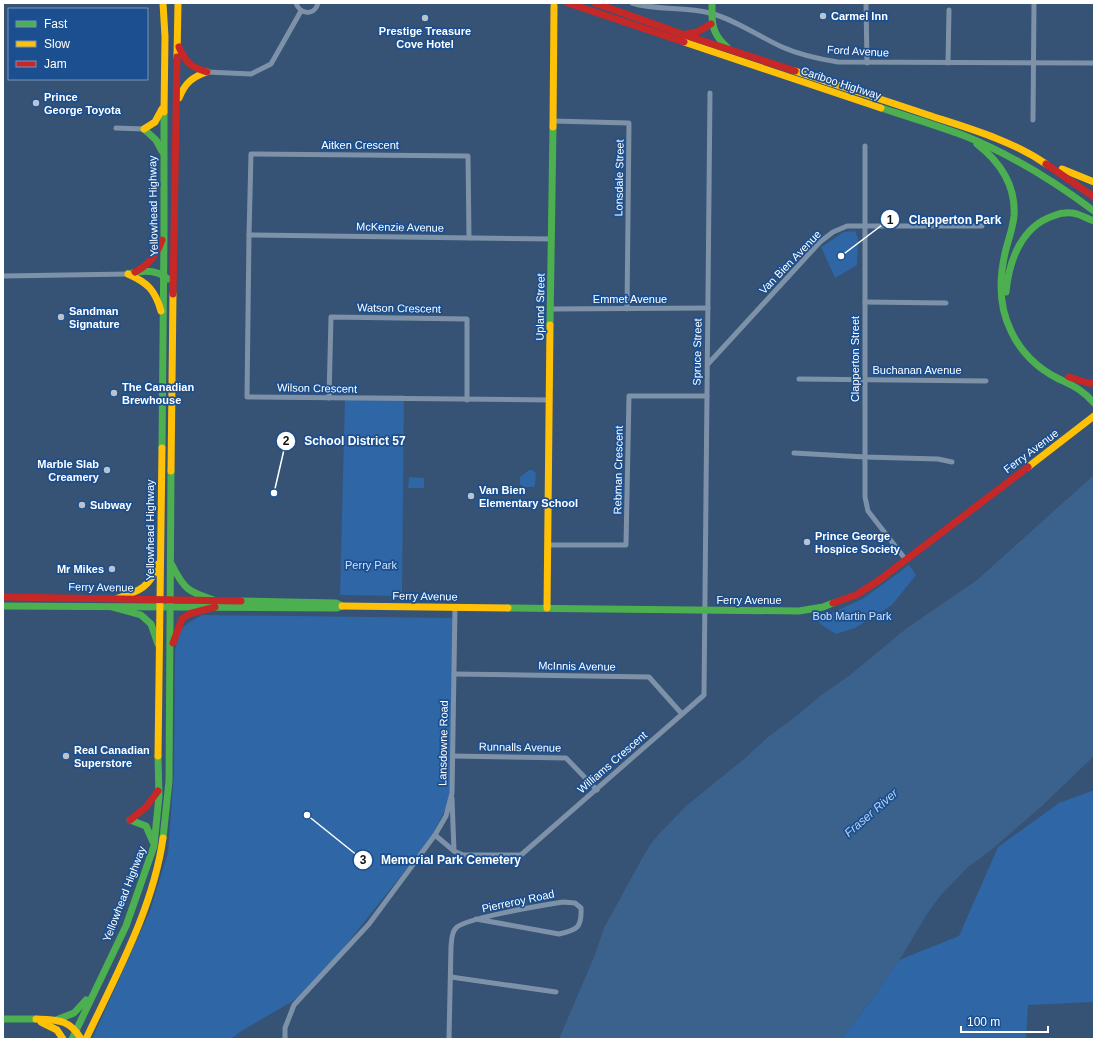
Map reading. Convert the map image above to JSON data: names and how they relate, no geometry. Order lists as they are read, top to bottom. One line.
{"streets":{"main road":["Cariboo Highway","Yellowhead Highway","Upland Street","Ferry Avenue"],"street":["Ford Avenue","Aitken Crescent","Lonsdale Street","McKenzie Avenue","Van Bien Avenue","Emmet Avenue","Watson Crescent","Spruce Street","Clapperton Street","Buchanan Avenue","Wilson Crescent","Rebman Crescent","McInnis Avenue","Lansdowne Road","Runnalls Avenue","Williams Crescent","Pierreroy Road"]},"crossings":[["Aitken Crescent","McKenzie Avenue"],["Aitken Crescent","Wilson Crescent"],["Lonsdale Street","Emmet Avenue"],["Lonsdale Street","Upland Street"],["Yellowhead Highway","Ferry Avenue"],["McKenzie Avenue","Upland Street"],["McKenzie Avenue","Wilson Crescent"],["Van Bien Avenue","Spruce Street"],["Van Bien Avenue","Clapperton Street"],["Emmet Avenue","Upland Street"],["Emmet Avenue","Spruce Street"],["Upland Street","Wilson Crescent"],["Upland Street","Ferry Avenue"],["Upland Street","Rebman Crescent"],["Watson Crescent","Wilson Crescent"],["Spruce Street","Ferry Avenue"],["Spruce Street","Rebman Crescent"],["Spruce Street","Williams Crescent"],["Clapperton Street","Buchanan Avenue"],["Clapperton Street","Ferry Avenue"],["Ferry Avenue","Lansdowne Road"],["Ferry Avenue","Williams Crescent"],["McInnis Avenue","Lansdowne Road"],["McInnis Avenue","Williams Crescent"],["Lansdowne Road","Runnalls Avenue"],["Lansdowne Road","Williams Crescent"],["Runnalls Avenue","Williams Crescent"]],"water":["Fraser River"],"parks":["Perry Park","Bob Martin Park"],"places":["Carmel Inn","Prestige Treasure Cove Hotel","Prince George Toyota","Clapperton Park","Sandman Signature","The Canadian Brewhouse","Marble Slab Creamery","School District 57","Van Bien Elementary School","Subway","Prince George Hospice Society","Mr Mikes","Real Canadian Superstore","Memorial Park Cemetery"],"legend":["Fast","Slow","Jam"],"scale_bar":"100 m"}
